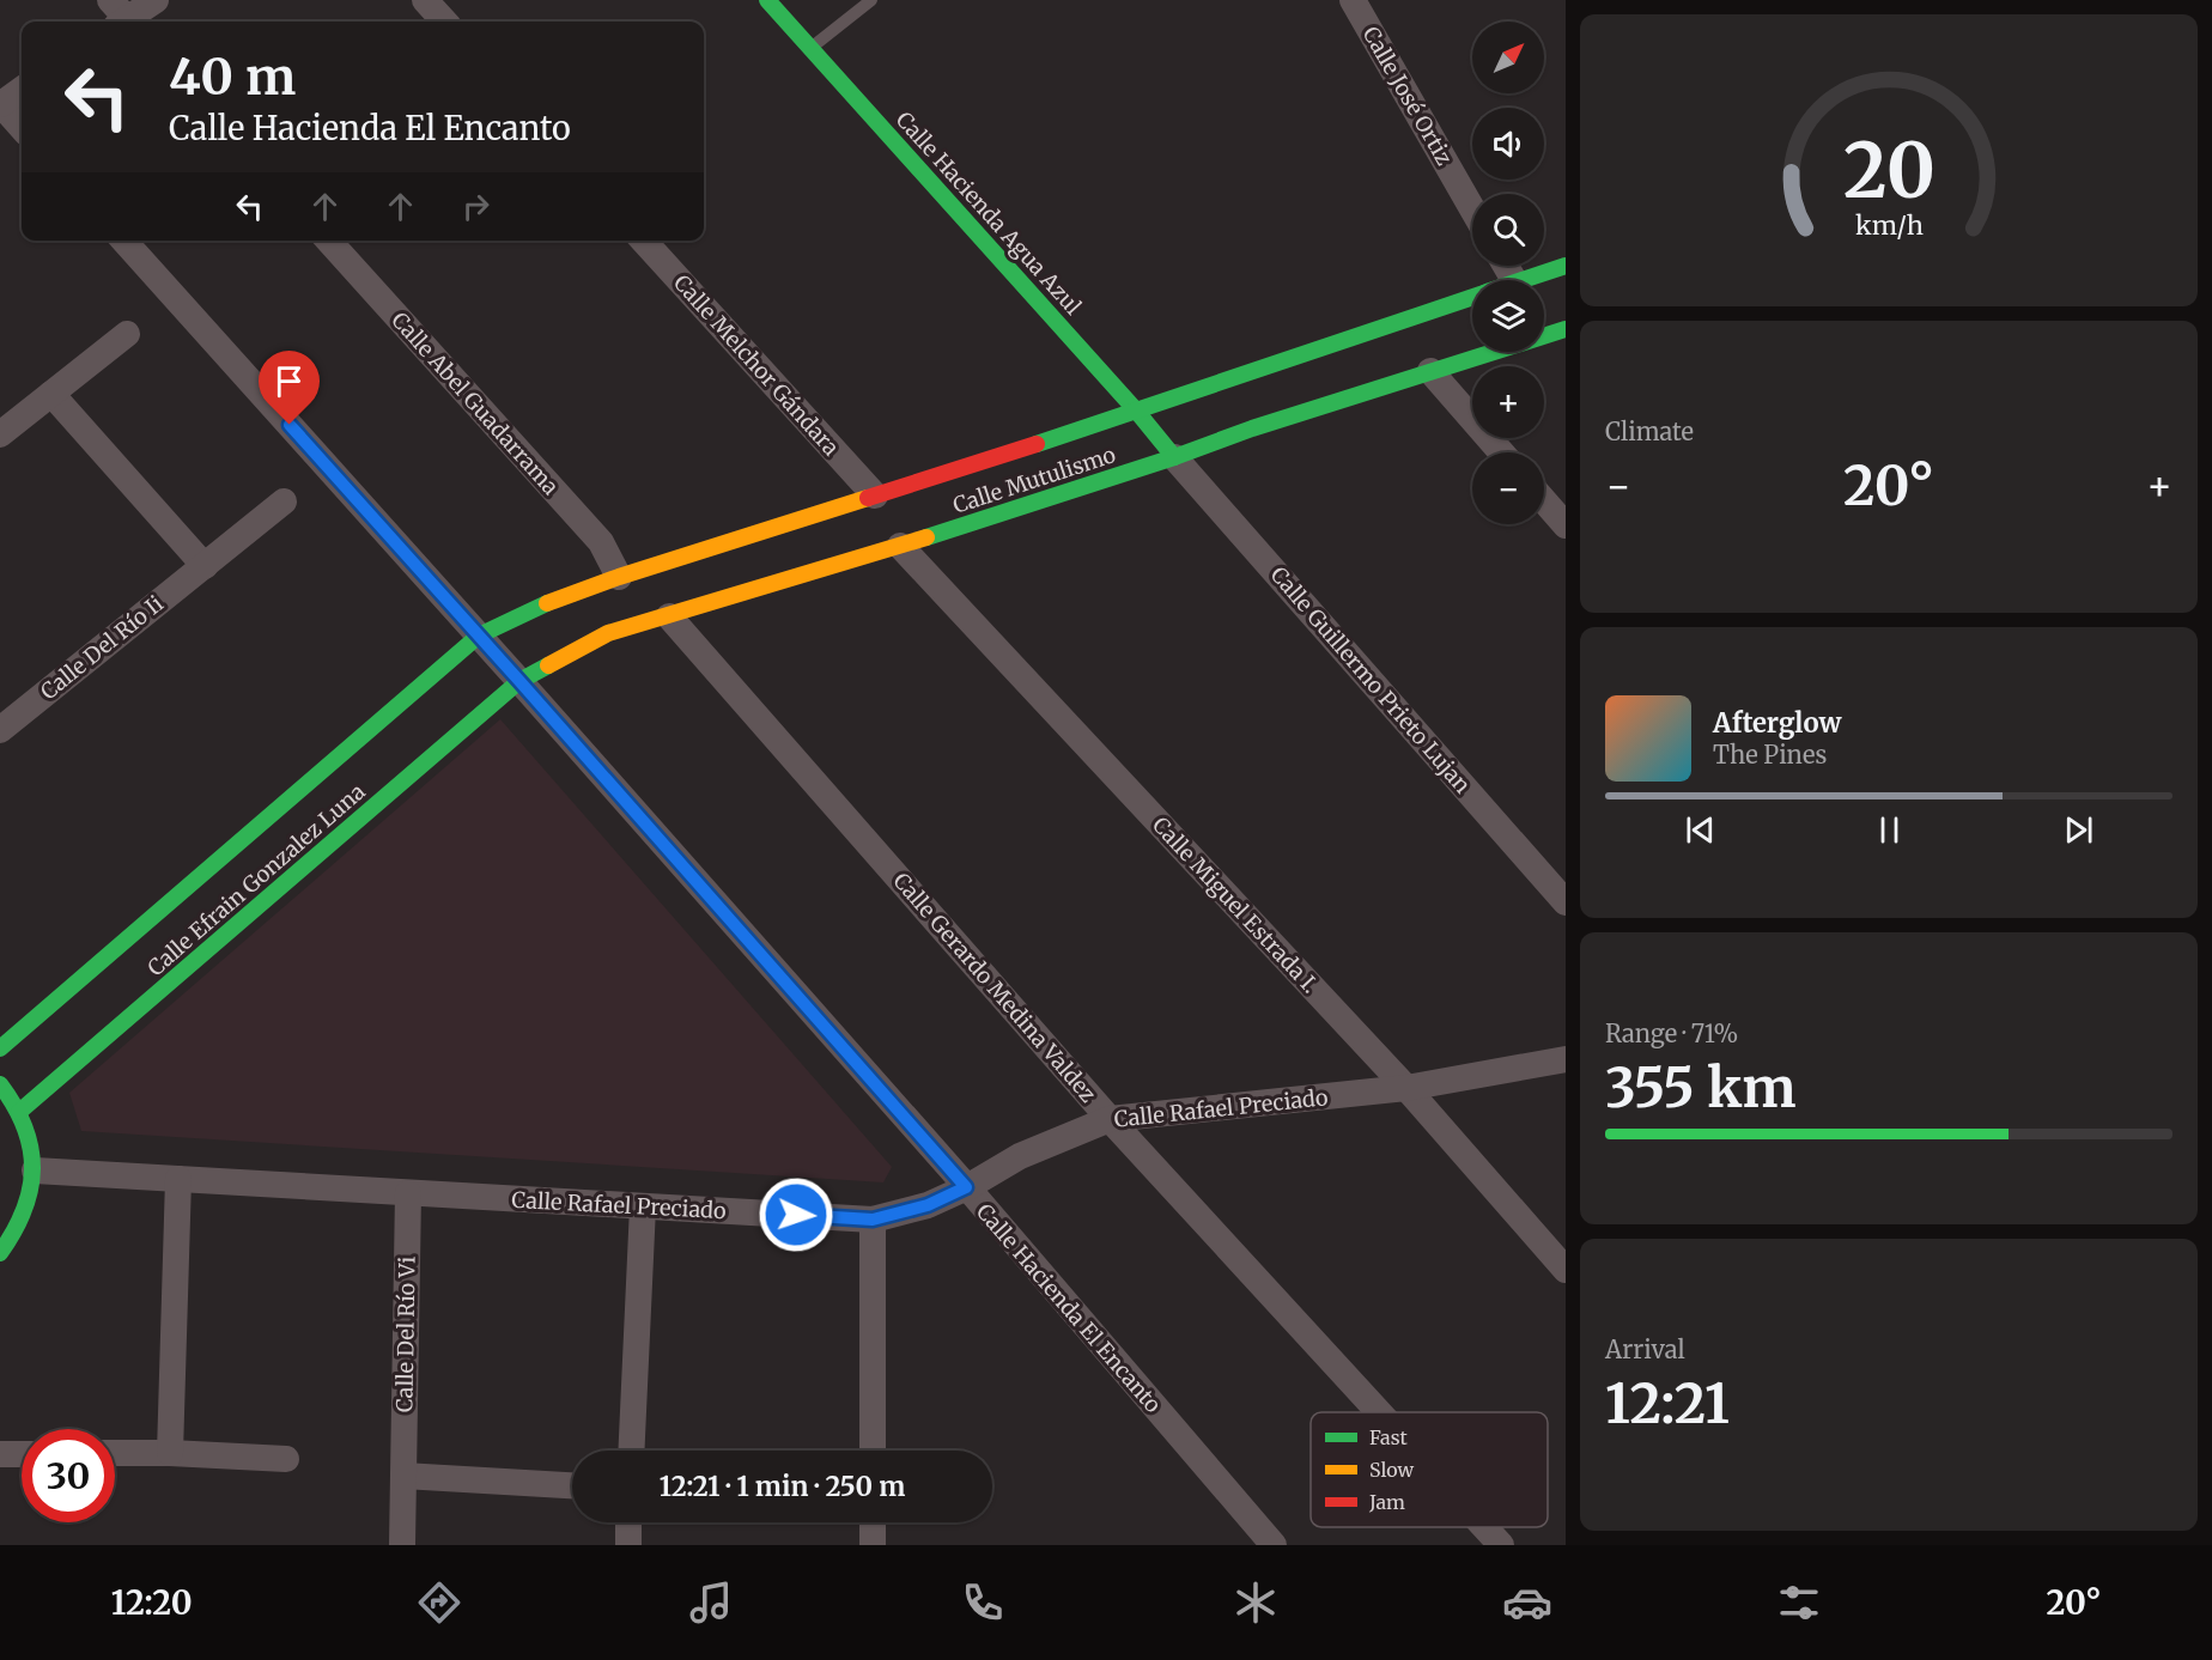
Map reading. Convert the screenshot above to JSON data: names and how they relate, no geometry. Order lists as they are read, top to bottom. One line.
{"streets":{"street":["Calle José Ortiz","Calle Hacienda Agua Azul","Calle Melchor Gándara","Calle Abel Guadarrama","Calle Mutulismo","Calle Del Río Ii","Calle Guillermo Prieto Lujan","Calle Efrain Gonzalez Luna","Calle Miguel Estrada I.","Calle Gerardo Medina Valdez","Calle Rafael Preciado","Calle Hacienda El Encanto","Calle Del Río Vi"]},"crossings":[["Calle Hacienda Agua Azul","Calle Mutulismo"],["Calle Hacienda Agua Azul","Calle Guillermo Prieto Lujan"],["Calle Melchor Gándara","Calle Mutulismo"],["Calle Abel Guadarrama","Calle Mutulismo"],["Calle Mutulismo","Calle Guillermo Prieto Lujan"],["Calle Mutulismo","Calle Efrain Gonzalez Luna"],["Calle Mutulismo","Calle Miguel Estrada I."],["Calle Mutulismo","Calle Gerardo Medina Valdez"],["Calle Mutulismo","Calle Hacienda El Encanto"],["Calle Efrain Gonzalez Luna","Calle Hacienda El Encanto"],["Calle Miguel Estrada I.","Calle Rafael Preciado"],["Calle Gerardo Medina Valdez","Calle Rafael Preciado"],["Calle Rafael Preciado","Calle Hacienda El Encanto"],["Calle Rafael Preciado","Calle Del Río Vi"]],"legend":["Fast","Slow","Jam"],"north":"top right","page":{"map_buttons":["+","−"],"turn":["40 m","Calle Hacienda El Encanto"],"tile":["Climate",["Range · 71%","355 km"],["Arrival","12:21"]],"heat":["−","20°","+"],"song":["Afterglow","The Pines"],"limit":"30","trip":"12:21 · 1 min · 250 m","tabs":["12:20","20°"],"gauge":["20","km/h"]}}
